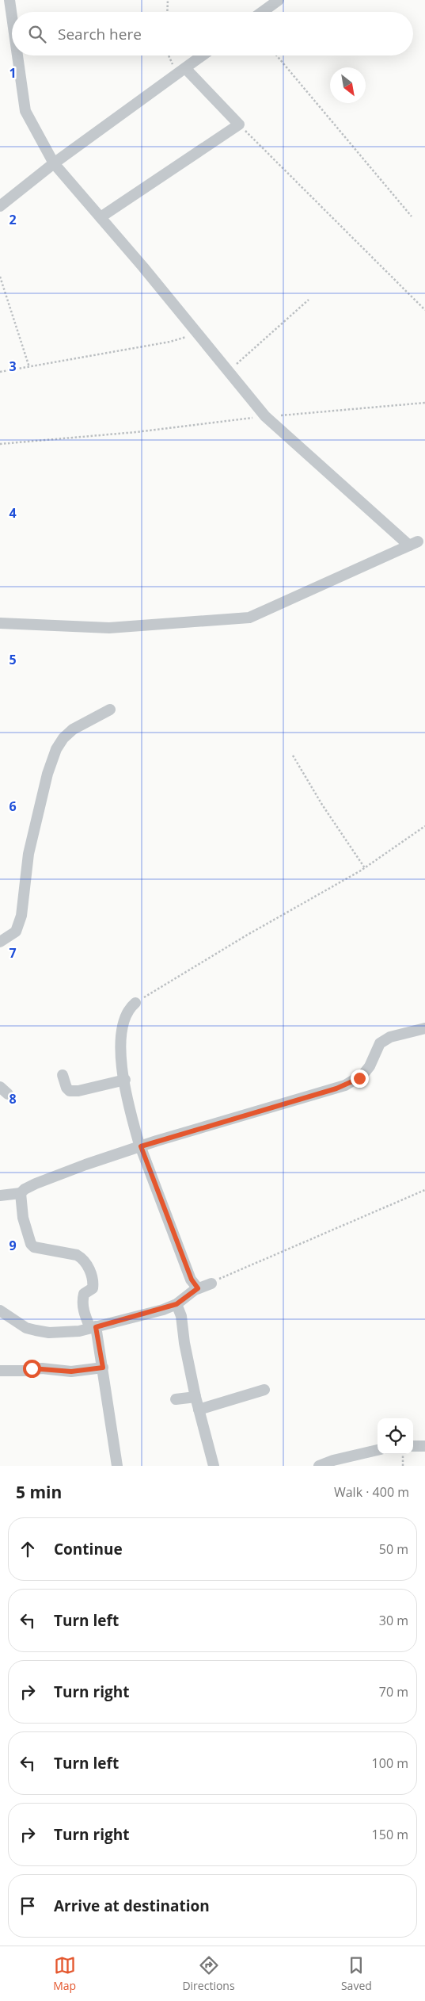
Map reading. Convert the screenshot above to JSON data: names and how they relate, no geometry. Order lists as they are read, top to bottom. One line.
{"north":"bottom right","page":{"search":"Search here","heading":["5 min","Walk · 400 m"],"list":[["Continue","50 m"],["Turn left","30 m"],["Turn right","70 m"],["Turn left","100 m"],["Turn right","150 m"],"Arrive at destination"],"nav":["Map","Directions","Saved"]},"grid":{"rows":["1","2","3","4","5","6","7","8","9"]}}
